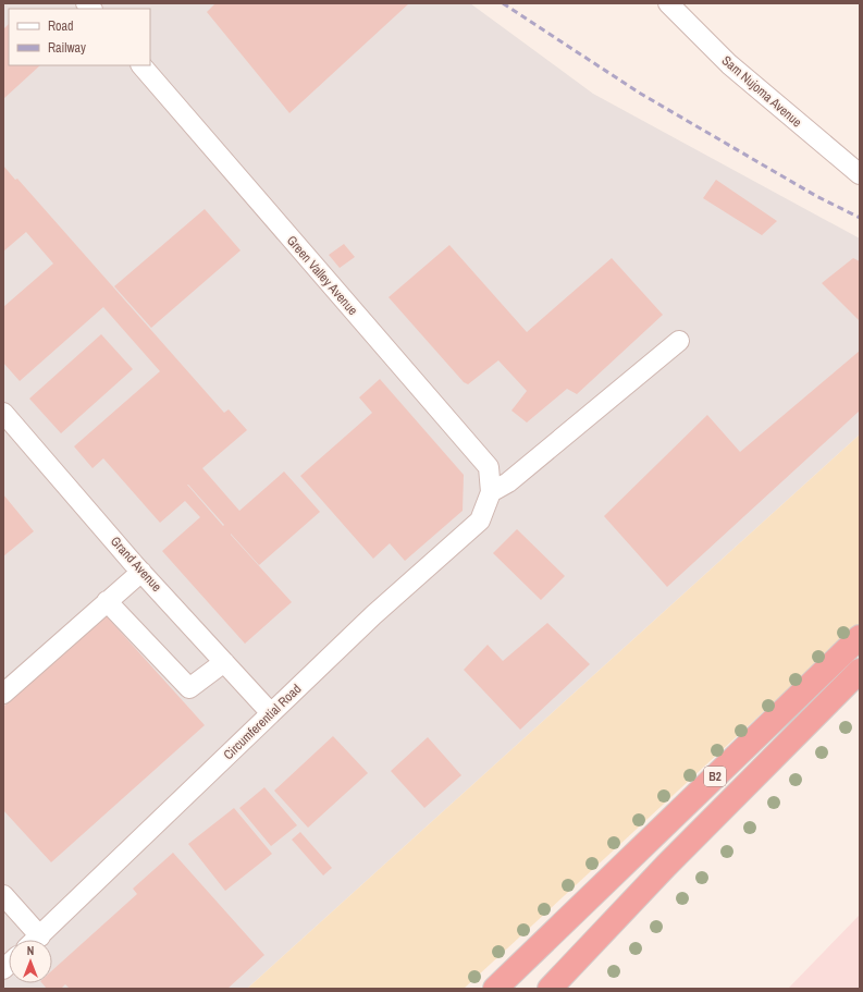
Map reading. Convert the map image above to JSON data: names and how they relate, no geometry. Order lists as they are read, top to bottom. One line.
{"streets":{"highway":["B2"],"street":["Sam Nujoma Avenue","Green Valley Avenue","Grand Avenue","Circumferential Road"]},"crossings":[["Green Valley Avenue","Circumferential Road"],["Grand Avenue","Circumferential Road"]],"legend":["Road","Railway"],"north":"top"}
